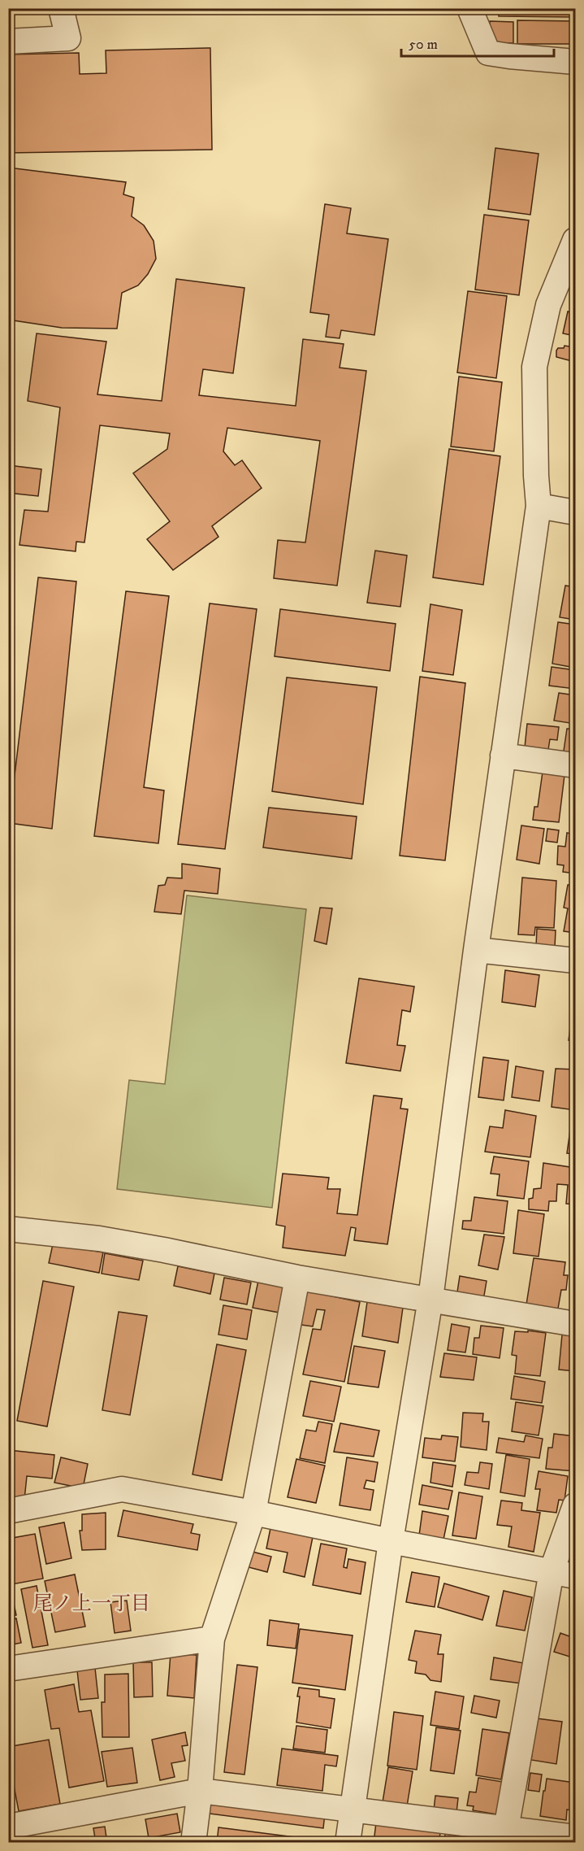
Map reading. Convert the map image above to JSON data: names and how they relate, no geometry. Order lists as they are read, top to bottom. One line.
{"districts":["尾ノ上一丁目"],"scale_bar":"50 m"}
